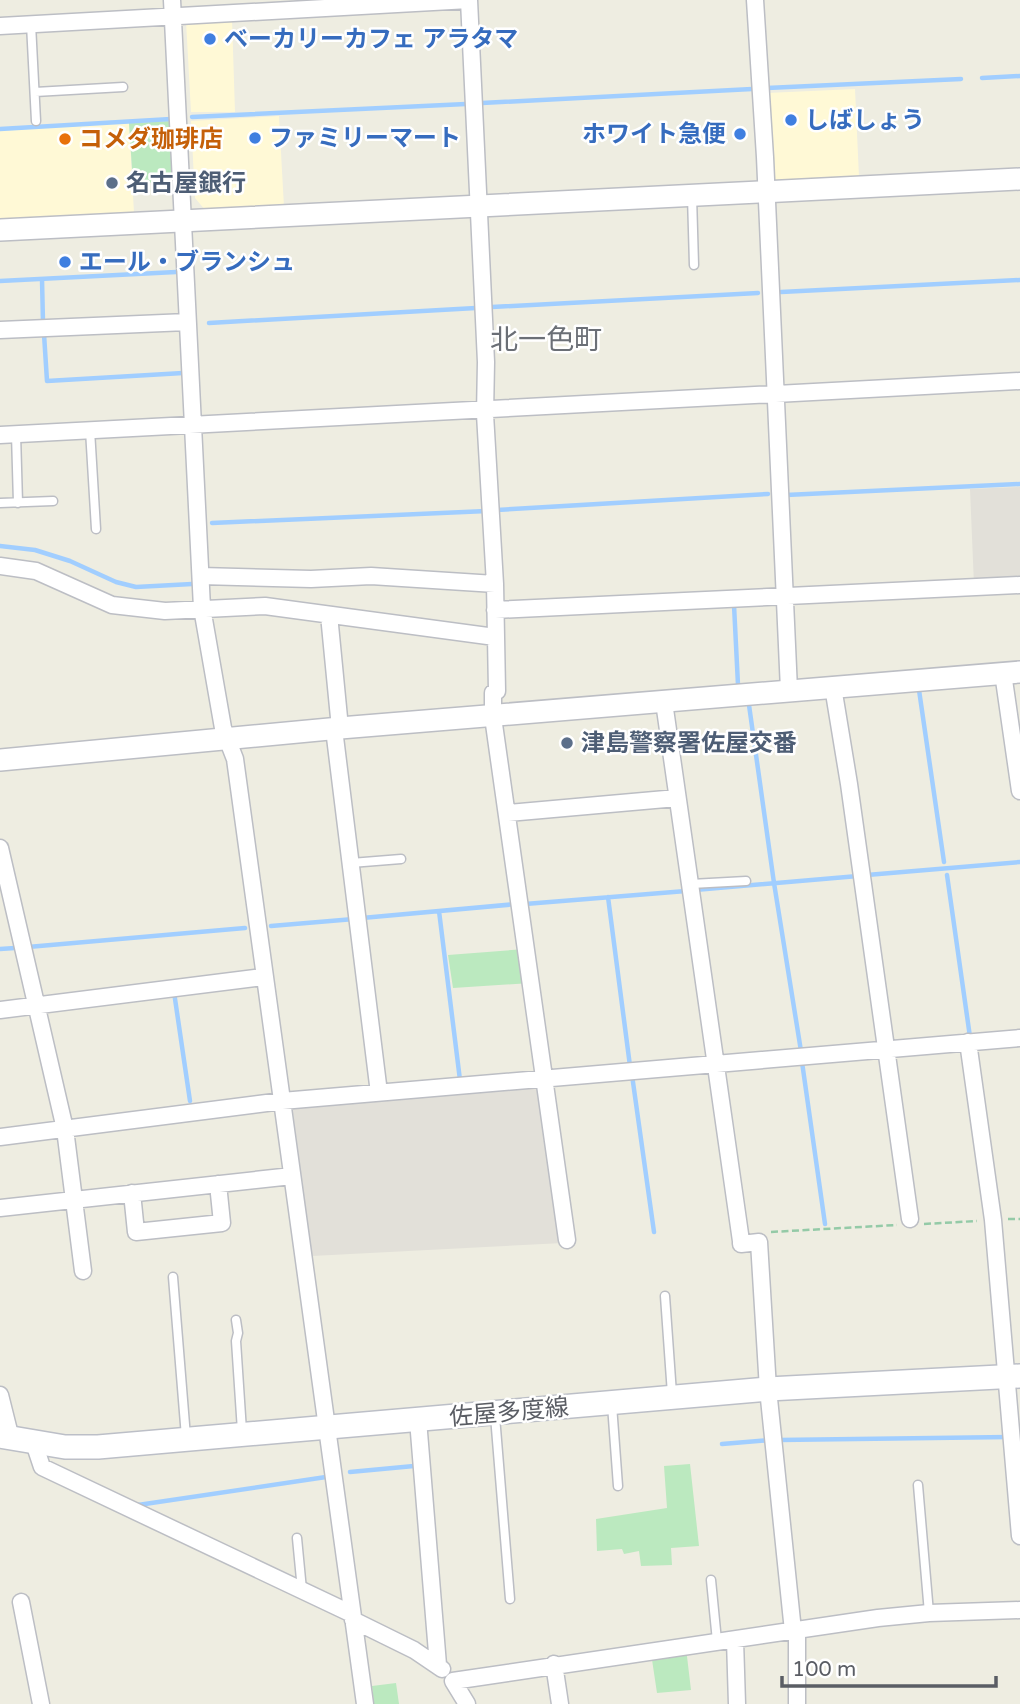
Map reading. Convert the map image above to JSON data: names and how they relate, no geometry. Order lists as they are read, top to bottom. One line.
{"streets":{"main road":["佐屋多度線"]},"districts":["北一色町"],"places":["ベーカリーカフェ アラタマ","しばしょう","ホワイト急便","ファミリーマート","コメダ珈琲店","名古屋銀行","エール・ブランシュ","津島警察署佐屋交番"],"scale_bar":"100 m"}
